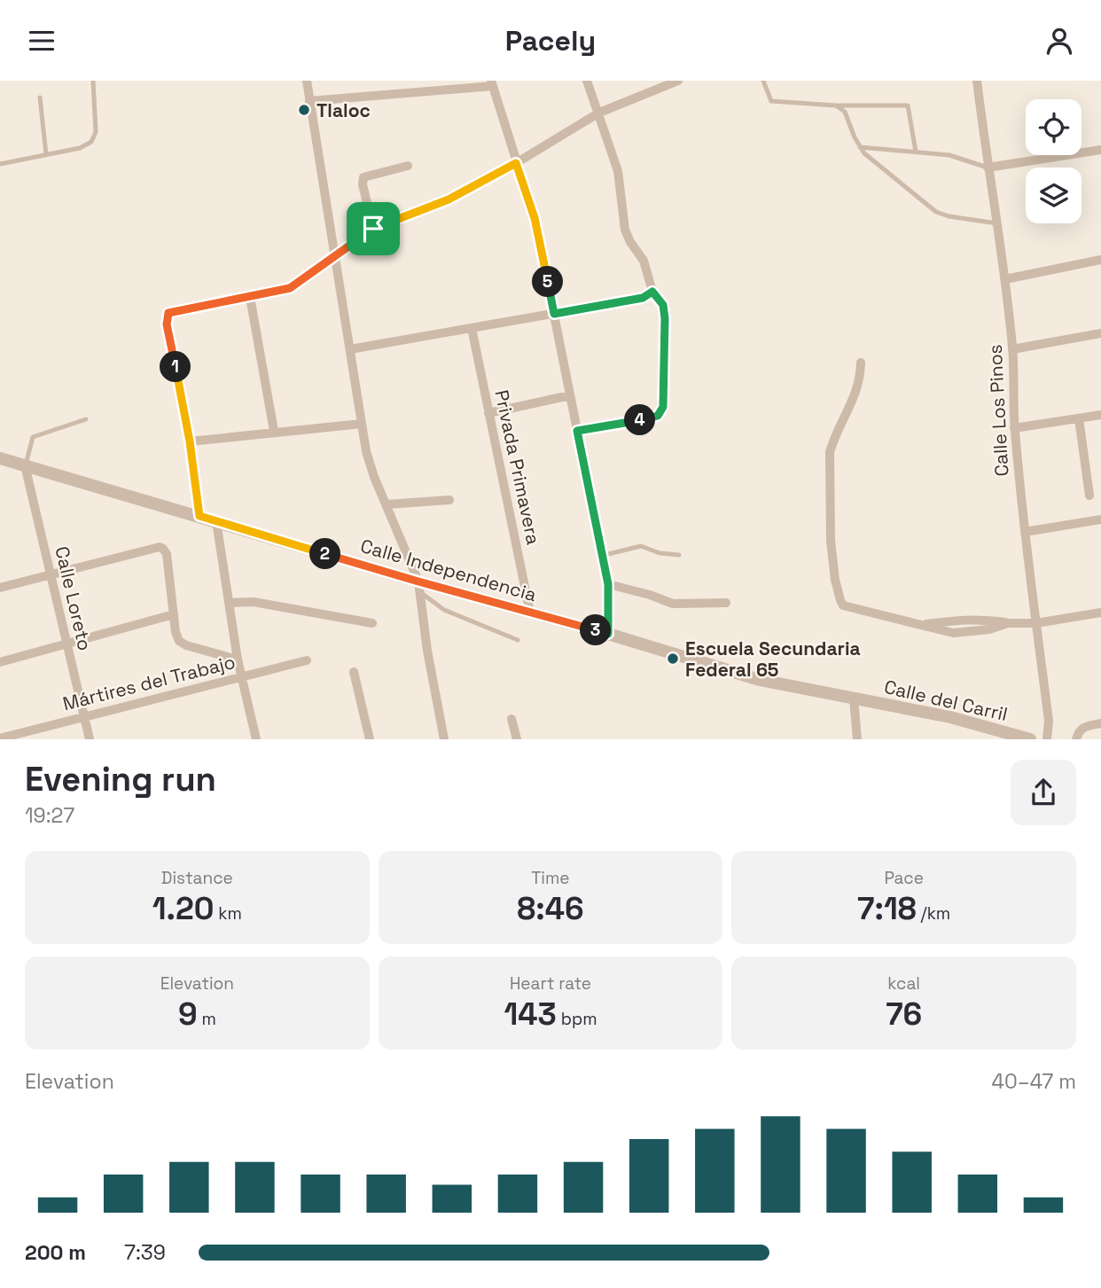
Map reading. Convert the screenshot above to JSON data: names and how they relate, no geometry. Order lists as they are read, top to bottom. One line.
{"streets":{"street":["Calle Los Pinos","Privada Primavera","Calle Independencia","Calle Loreto","Mártires del Trabajo","Calle del Carril"]},"crossings":[["Privada Primavera","Calle Independencia"],["Calle Independencia","Calle Loreto"],["Calle Independencia","Calle del Carril"],["Calle Loreto","Mártires del Trabajo"]],"places":["Tlaloc","Escuela Secundaria Federal 65"],"page":{"header":"Pacely","pins":["5","1","4","2","3"],"heading":["Evening run","19:27"],"stats":[["Distance","1.20 km"],["Time","8:46"],["Pace","7:18 /km"],["Elevation","9 m"],["Heart rate","143 bpm"],["kcal","76"]],"chart":["Elevation","40–47 m"],"list":[{"name":"200 m","note":"7:39"}]}}
